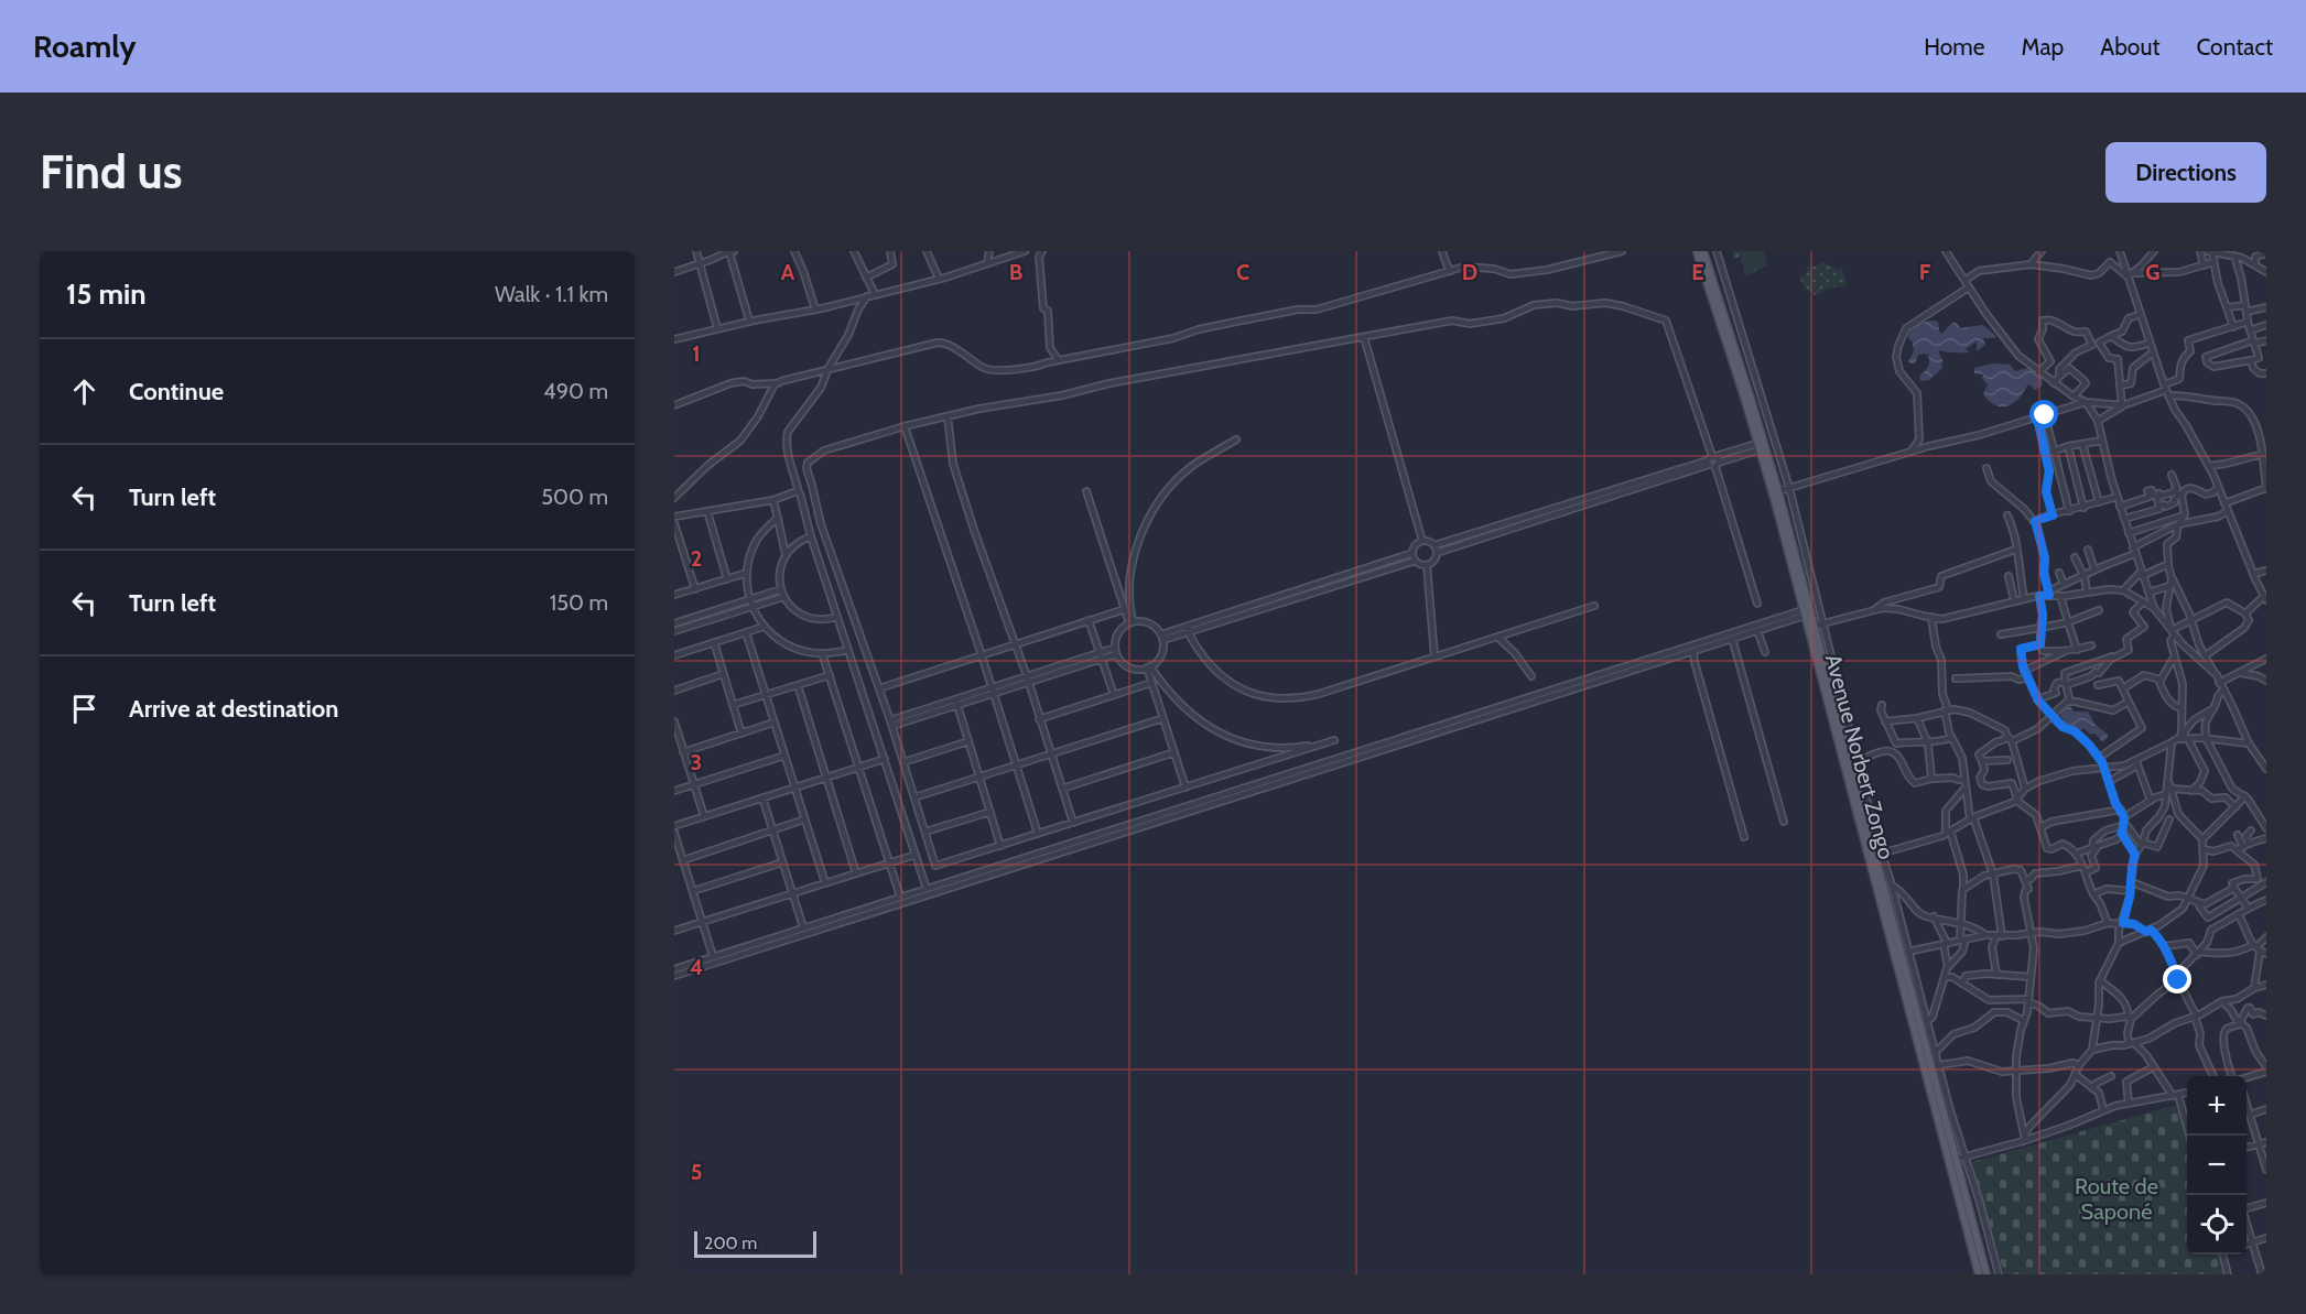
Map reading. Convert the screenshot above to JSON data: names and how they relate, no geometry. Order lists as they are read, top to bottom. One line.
{"streets":{"main road":["Avenue Norbert Zongo"]},"parks":["Route de Saponé"],"scale_bar":"200 m","page":{"header":"Roamly","nav":["Home","Map","About","Contact"],"buttons":"Directions","title":"Find us","heading":["15 min","Walk · 1.1 km"],"list":[["Continue","490 m"],["Turn left","500 m"],["Turn left","150 m"],"Arrive at destination"],"map_buttons":["+","−"],"scale":"200 m"},"grid":{"columns":["A","B","C","D","E","F","G"],"rows":["1","2","3","4","5"]}}
